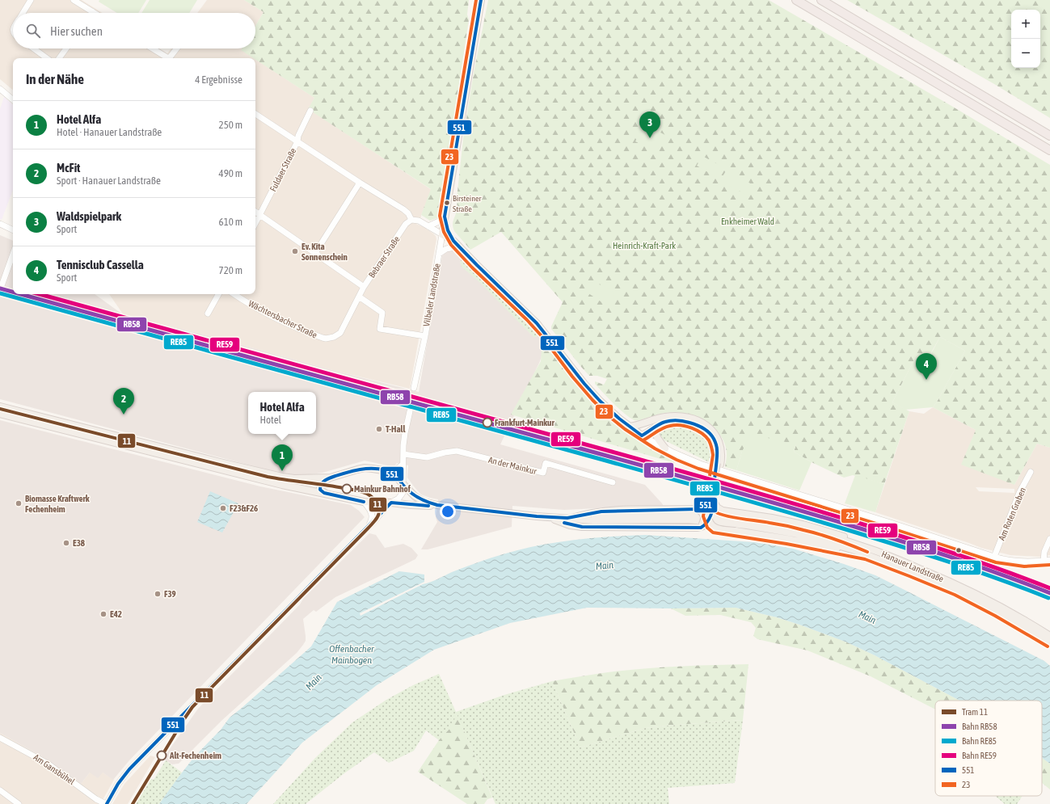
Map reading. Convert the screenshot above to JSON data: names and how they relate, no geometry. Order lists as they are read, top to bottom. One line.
{"streets":{"main road":["Vilbeler Landstraße","Hanauer Landstraße"],"street":["Fuldaer Straße","Bebraer Straße","Wächtersbacher Straße","An der Mainkur","Am Roten Graben","Am Gansbühel"]},"crossings":[["Bebraer Straße","Vilbeler Landstraße"],["Bebraer Straße","Wächtersbacher Straße"]],"water":["Main","Offenbacher Mainbogen"],"parks":["Enkheimer Wald","Heinrich-Kraft-Park"],"places":["Birsteiner Straße","Ev. Kita Sonnenschein","Frankfurt-Mainkur","T-Hall","Mainkur Bahnhof","Biomasse Kraftwerk Fechenheim","F23&F26","E38","F39","E42","Alt-Fechenheim"],"lines":["transit line 551","transit line 23","rail line RB58","rail line RE85","rail line RE59","tram line 11"],"legend":["Tram 11","Bahn RB58","Bahn RE85","Bahn RE59","551","23"],"page":{"map_buttons":["+","−"],"search":"Hier suchen","heading":["In der Nähe","4 Ergebnisse"],"list":[{"mark":"1","name":"Hotel Alfa","note":"Hotel · Hanauer Landstraße","value":"250 m"},{"mark":"2","name":"McFit","note":"Sport · Hanauer Landstraße","value":"490 m"},{"mark":"3","name":"Waldspielpark","note":"Sport","value":"610 m"},{"mark":"4","name":"Tennisclub Cassella","note":"Sport","value":"720 m"}],"pins":["3","4","2","1"],"popup":["Hotel Alfa","Hotel"]}}
